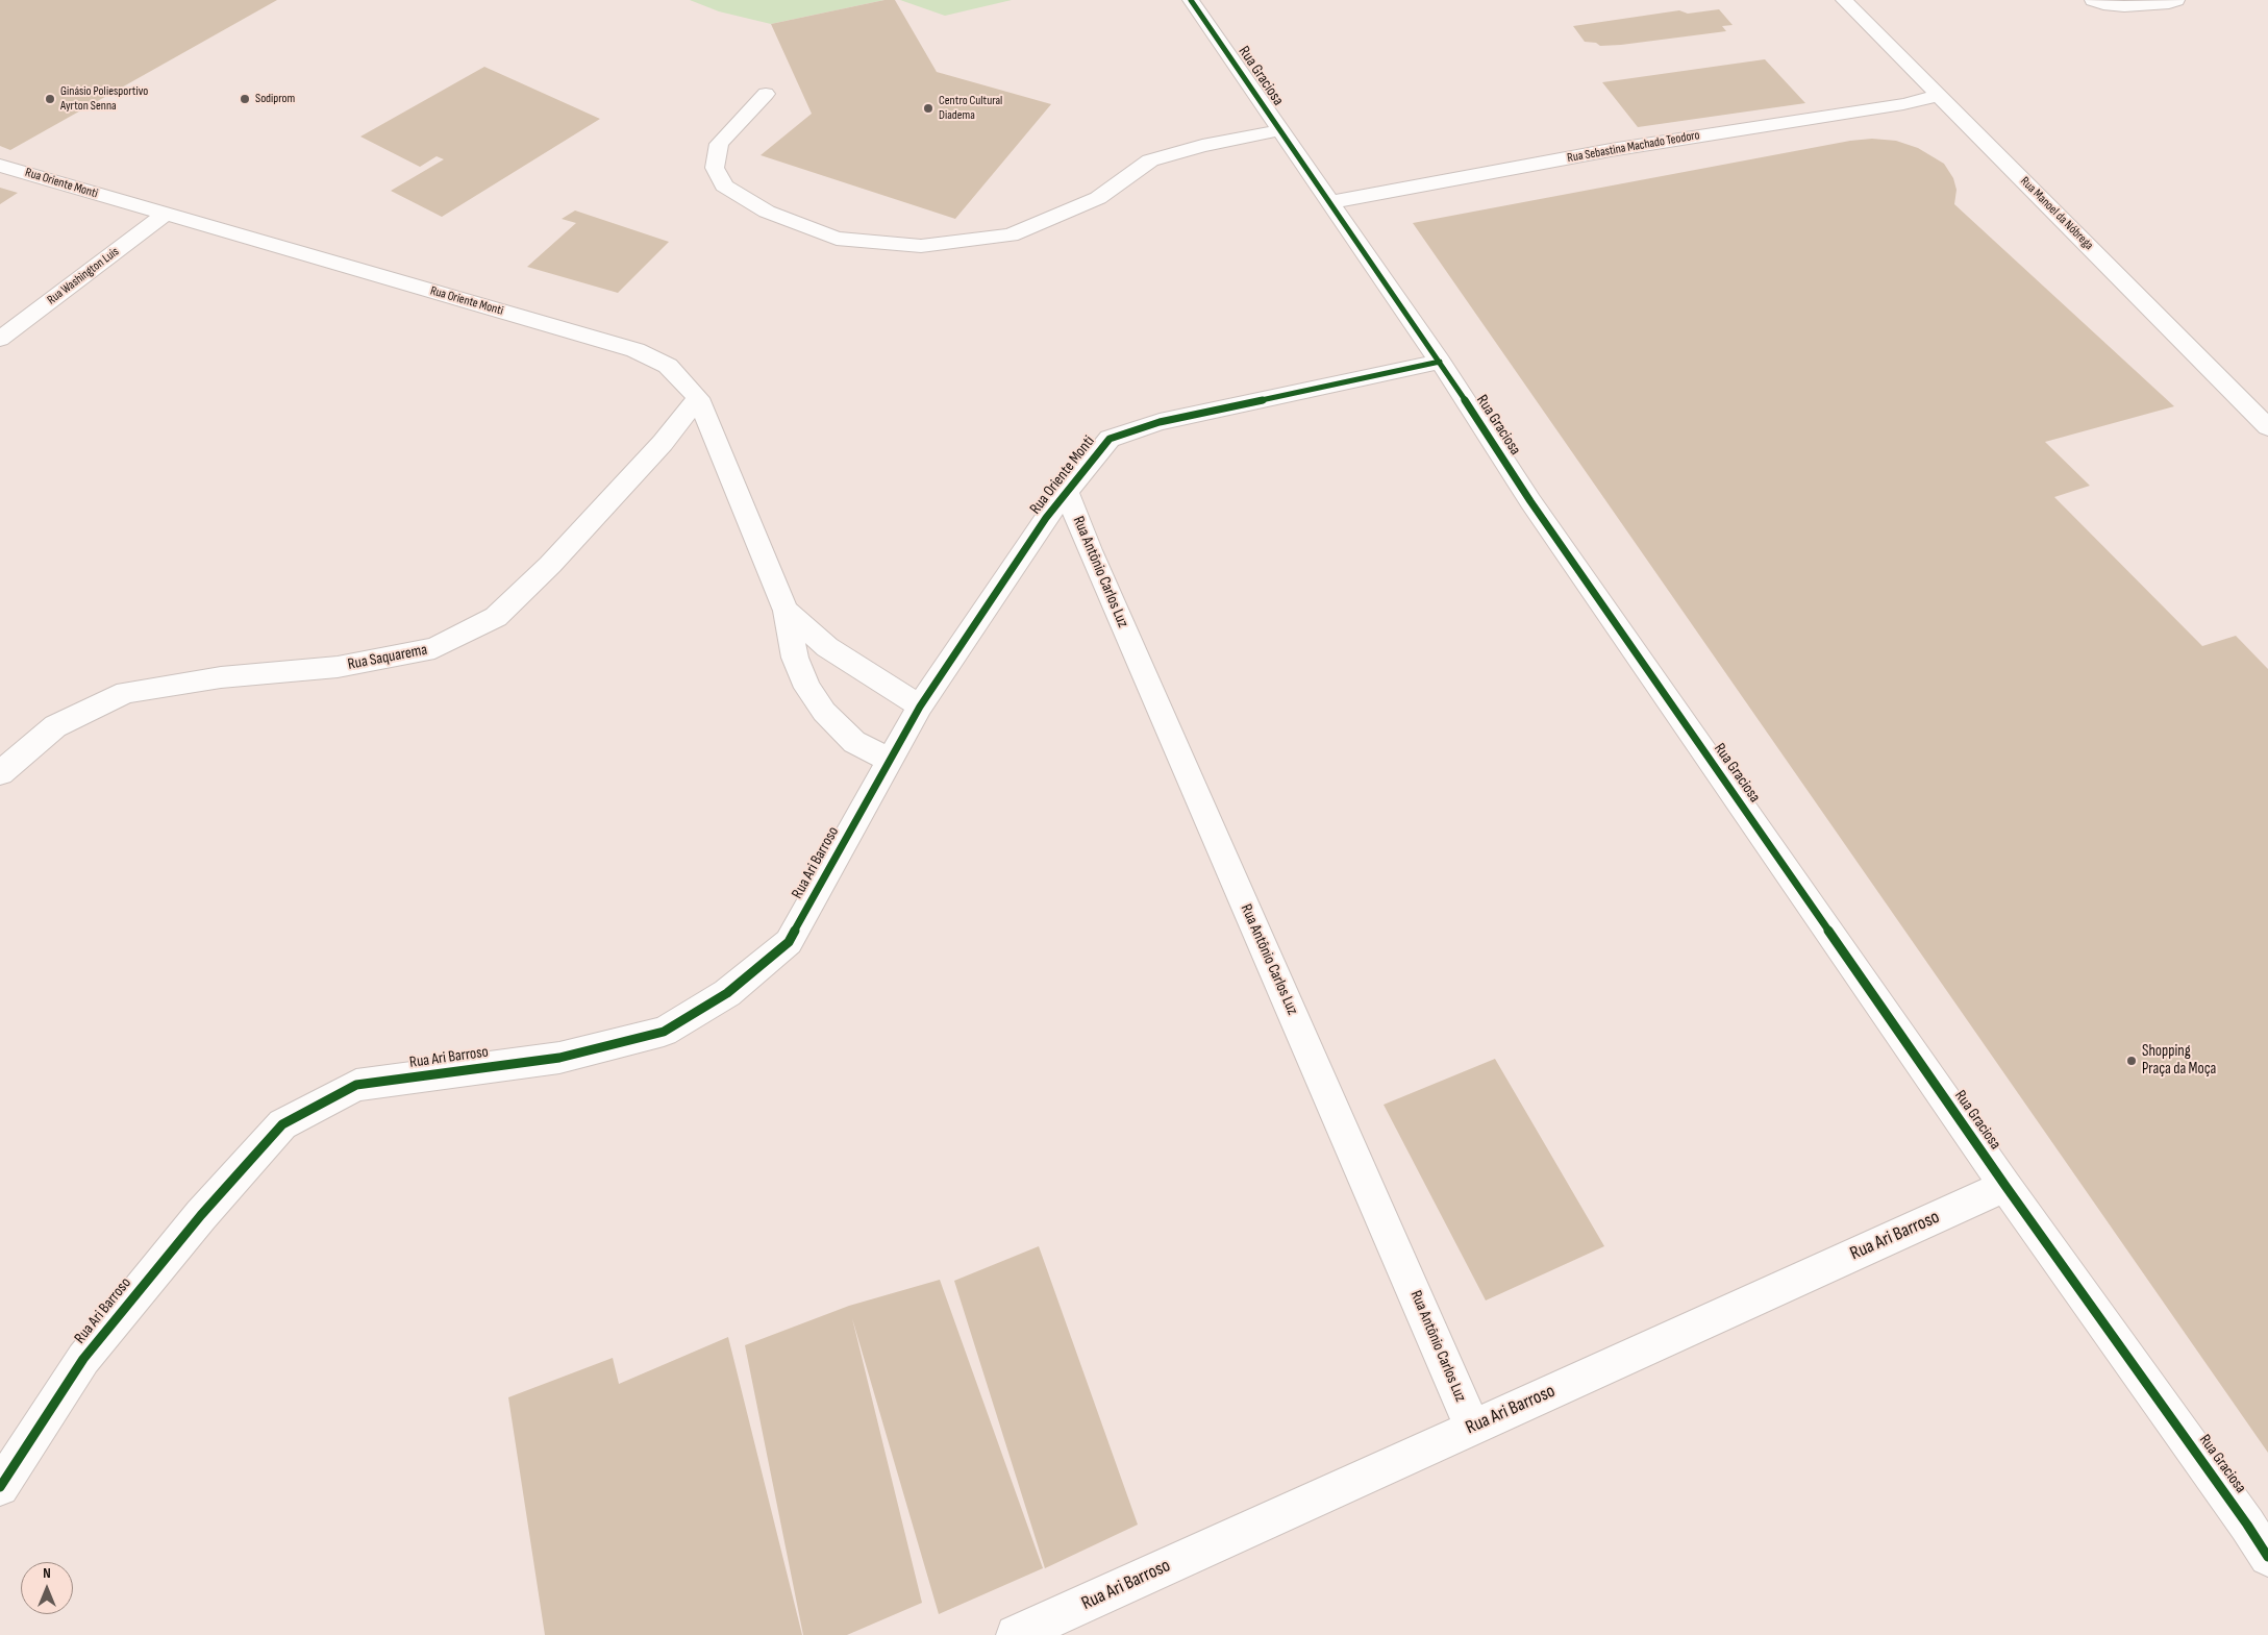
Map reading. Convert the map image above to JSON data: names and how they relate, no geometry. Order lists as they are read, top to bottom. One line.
{"streets":{"street":["Rua Graciosa","Rua Sebastina Machado Teodoro","Rua Oriente Monti","Rua Manoel da Nóbrega","Rua Washington Luis","Rua Antônio Carlos Luz","Rua Saquarema","Rua Ari Barroso"]},"crossings":[["Rua Graciosa","Rua Sebastina Machado Teodoro"],["Rua Graciosa","Rua Oriente Monti"],["Rua Graciosa","Rua Ari Barroso"],["Rua Sebastina Machado Teodoro","Rua Manoel da Nóbrega"],["Rua Oriente Monti","Rua Washington Luis"],["Rua Oriente Monti","Rua Antônio Carlos Luz"],["Rua Oriente Monti","Rua Saquarema"],["Rua Oriente Monti","Rua Ari Barroso"],["Rua Antônio Carlos Luz","Rua Ari Barroso"]],"places":["Ginásio Poliesportivo Ayrton Senna","Sodiprom","Centro Cultural Diadema","Shopping Praça da Moça"],"north":"top"}
